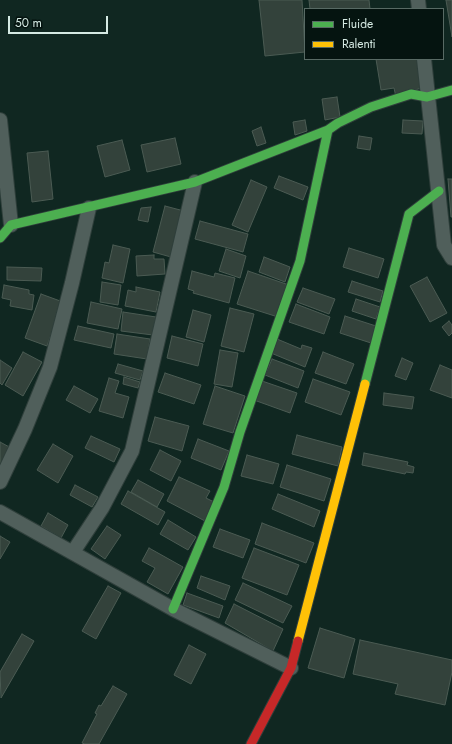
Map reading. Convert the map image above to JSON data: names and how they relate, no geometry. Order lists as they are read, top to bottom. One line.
{"legend":["Fluide","Ralenti"],"scale_bar":"50 m"}
